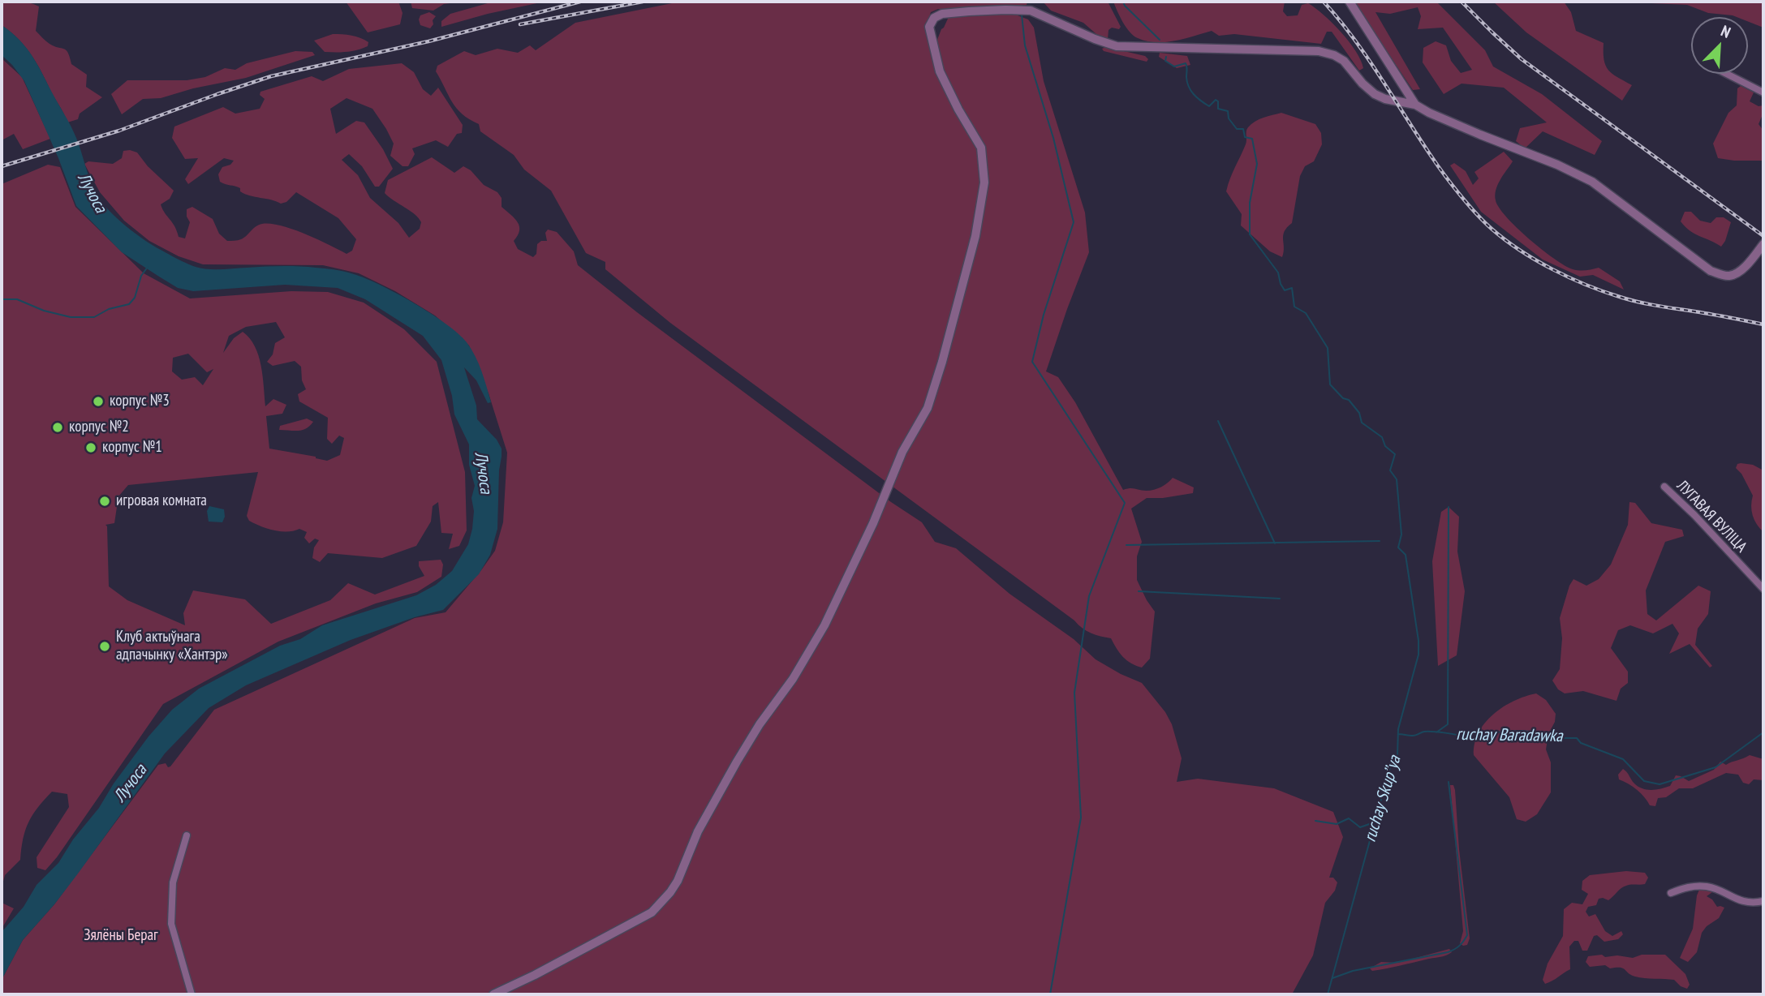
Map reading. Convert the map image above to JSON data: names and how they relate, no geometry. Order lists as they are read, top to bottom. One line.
{"streets":{"street":["ЛУГАВАЯ ВУЛІЦА"]},"water":["Лучоса","ruchay Baradawka","ruchay Skup’’ya"],"parks":["Зялёны Бераг"],"places":["корпус №3","корпус №2","корпус №1","игровая комната","Клуб актыўнага адпачынку «Хантэр»"],"north":"top right"}
